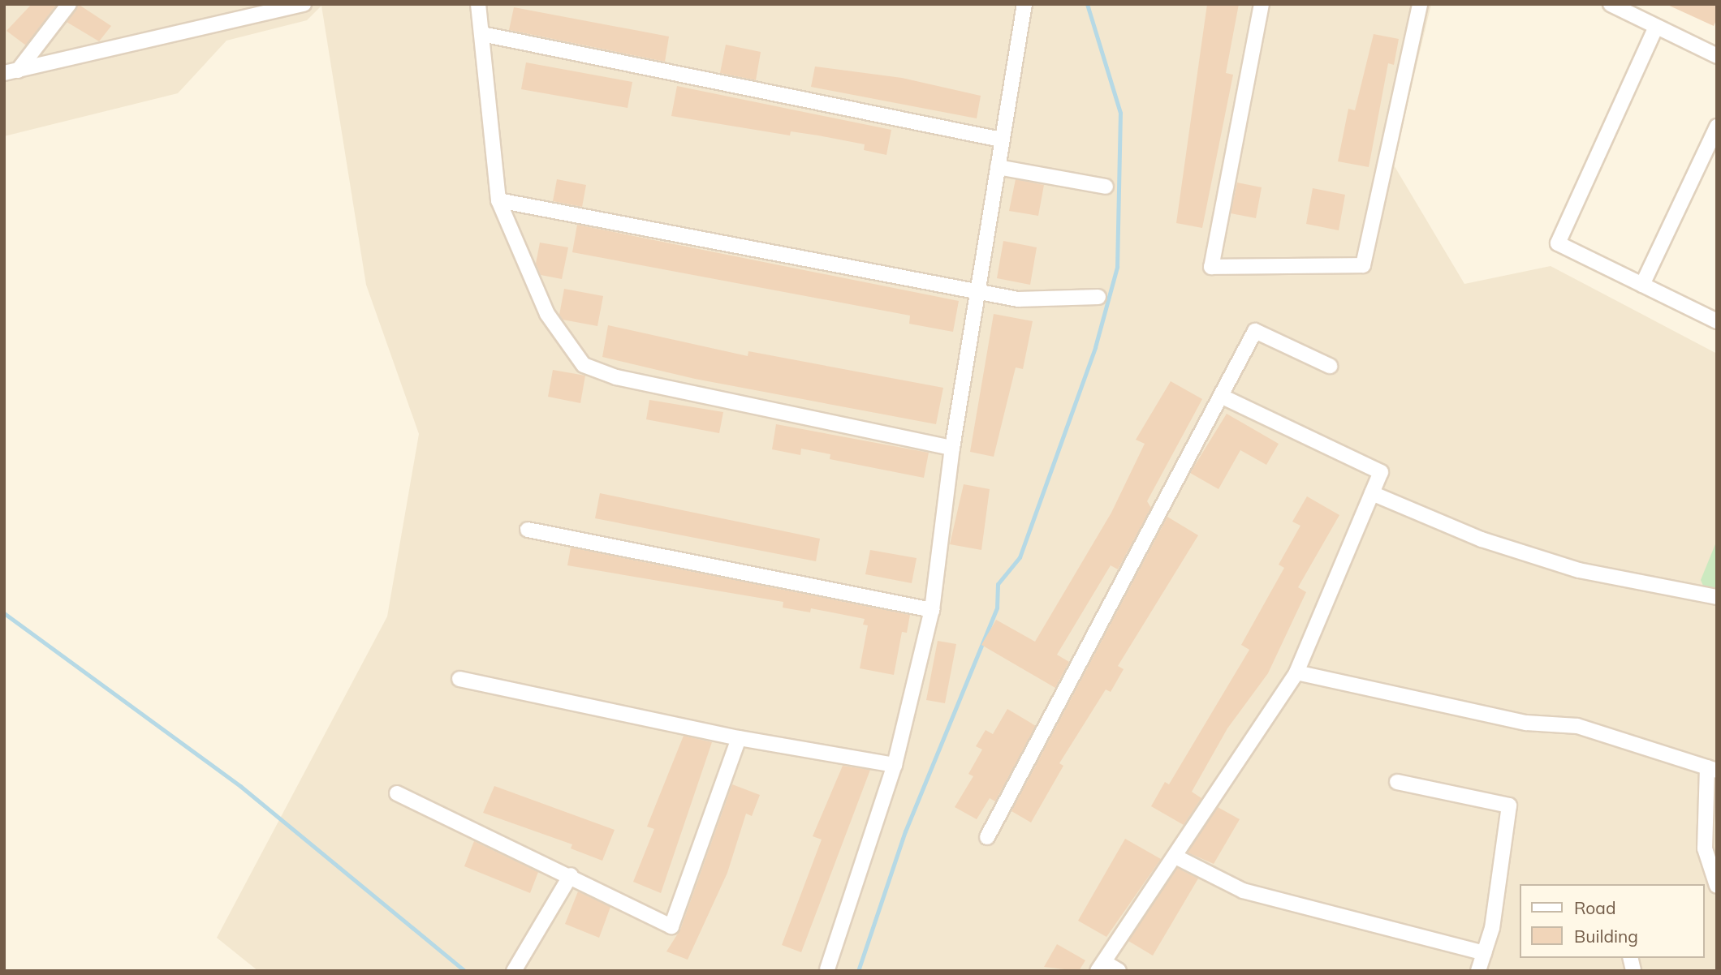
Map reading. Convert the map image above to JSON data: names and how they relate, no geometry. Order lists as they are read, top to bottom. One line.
{"legend":["Road","Building"]}
